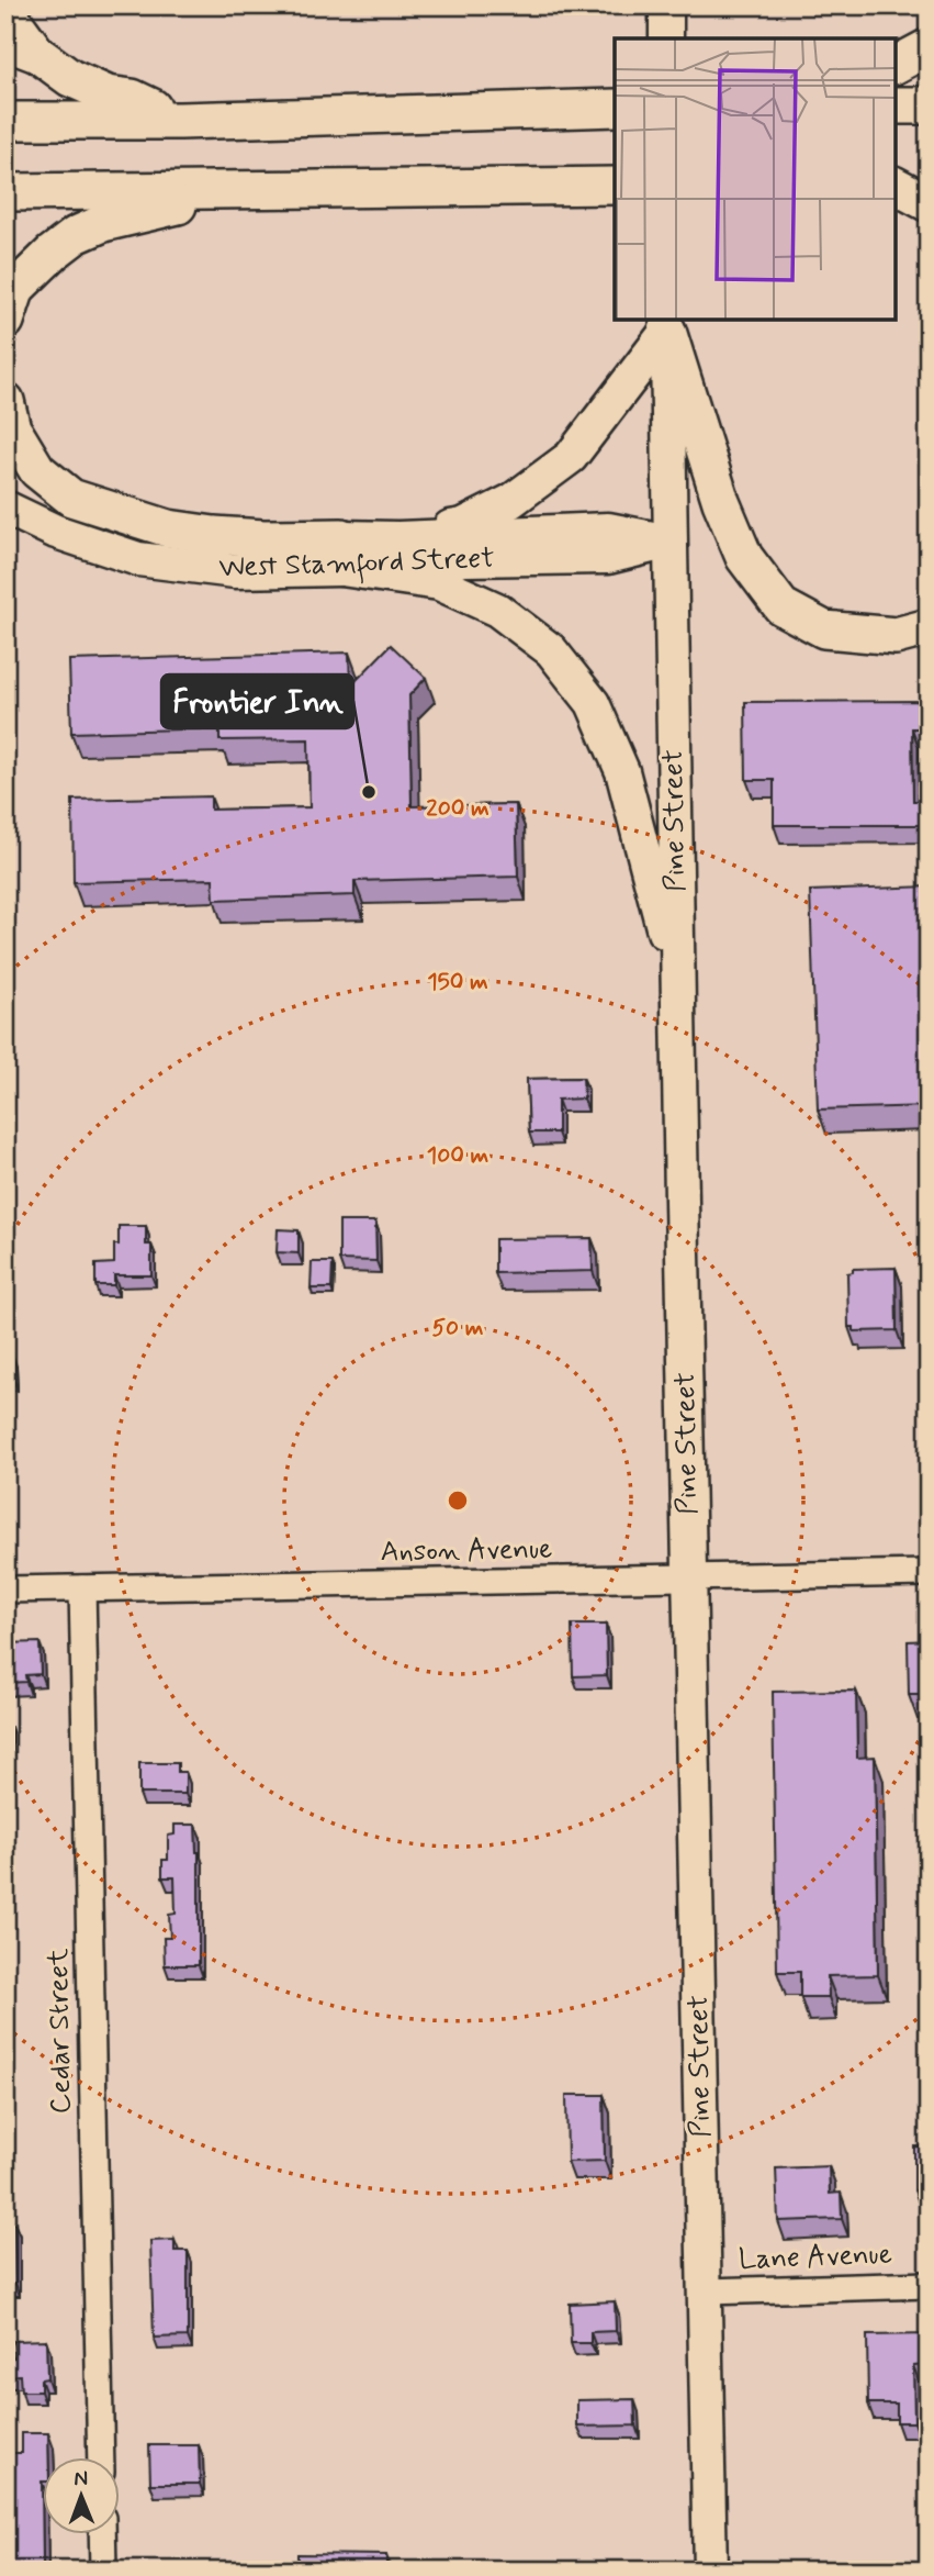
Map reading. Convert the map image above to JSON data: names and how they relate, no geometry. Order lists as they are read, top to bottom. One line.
{"streets":{"main road":["West Stamford Street","Pine Street"],"street":["Anson Avenue","Cedar Street","Lane Avenue"]},"crossings":[["West Stamford Street","Pine Street"],["Pine Street","Anson Avenue"],["Pine Street","Lane Avenue"],["Anson Avenue","Cedar Street"]],"places":["Frontier Inn"],"north":"top","rings":["200 m","150 m","100 m","50 m"]}
